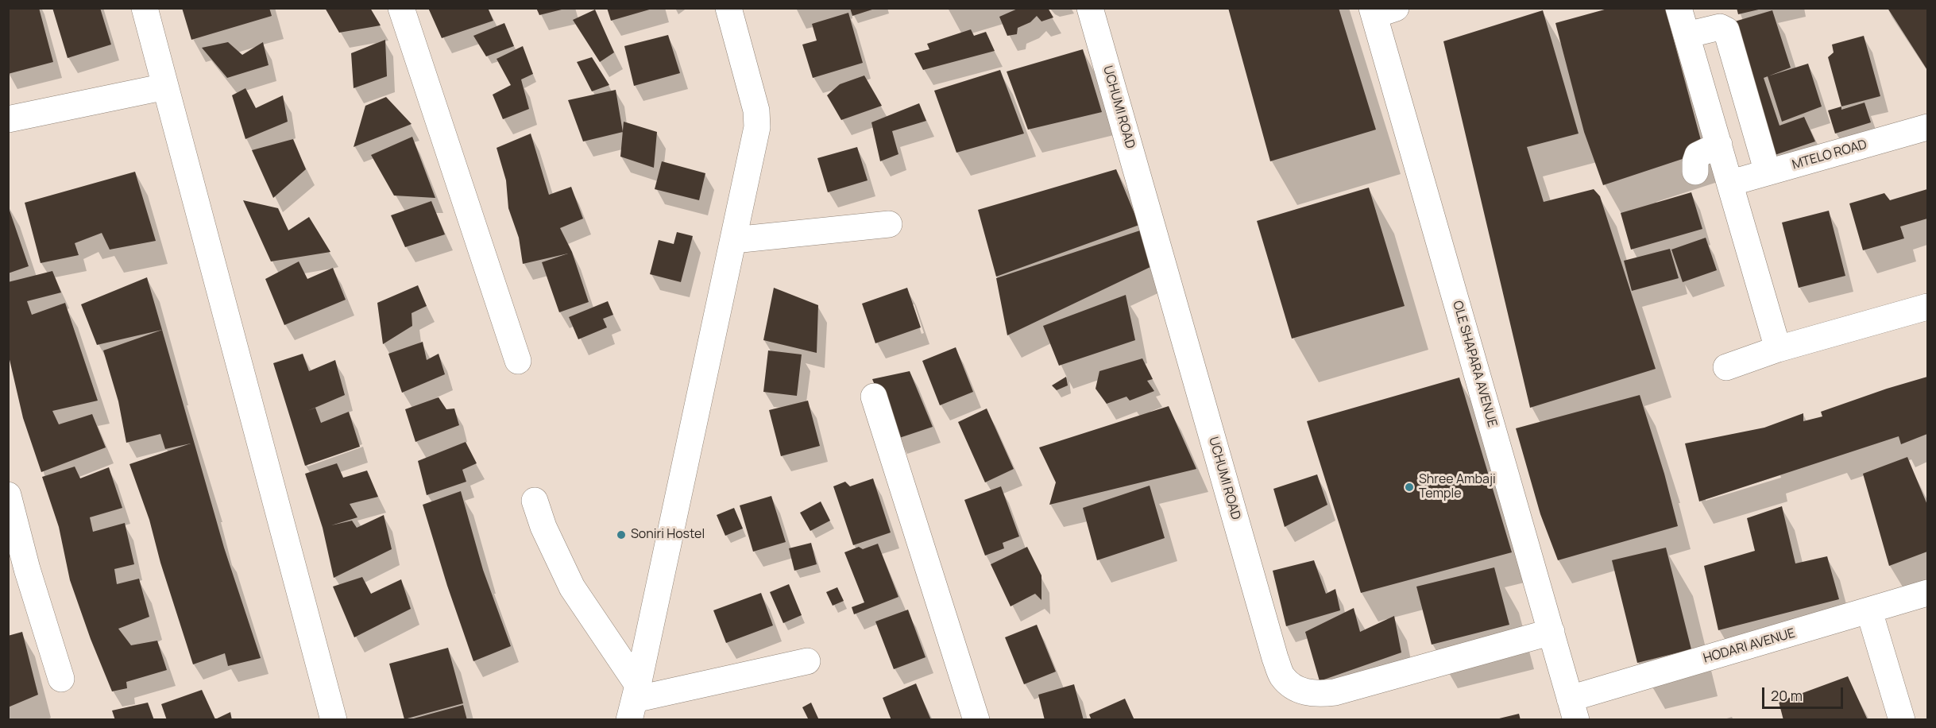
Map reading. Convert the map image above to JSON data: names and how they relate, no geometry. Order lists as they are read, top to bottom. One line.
{"streets":{"street":["UCHUMI ROAD","MTELO ROAD","OLE SHAPARA AVENUE","HODARI AVENUE"]},"crossings":[["UCHUMI ROAD","OLE SHAPARA AVENUE"],["OLE SHAPARA AVENUE","HODARI AVENUE"]],"places":["Shree Ambaji Temple","Soniri Hostel"],"scale_bar":"20 m"}
